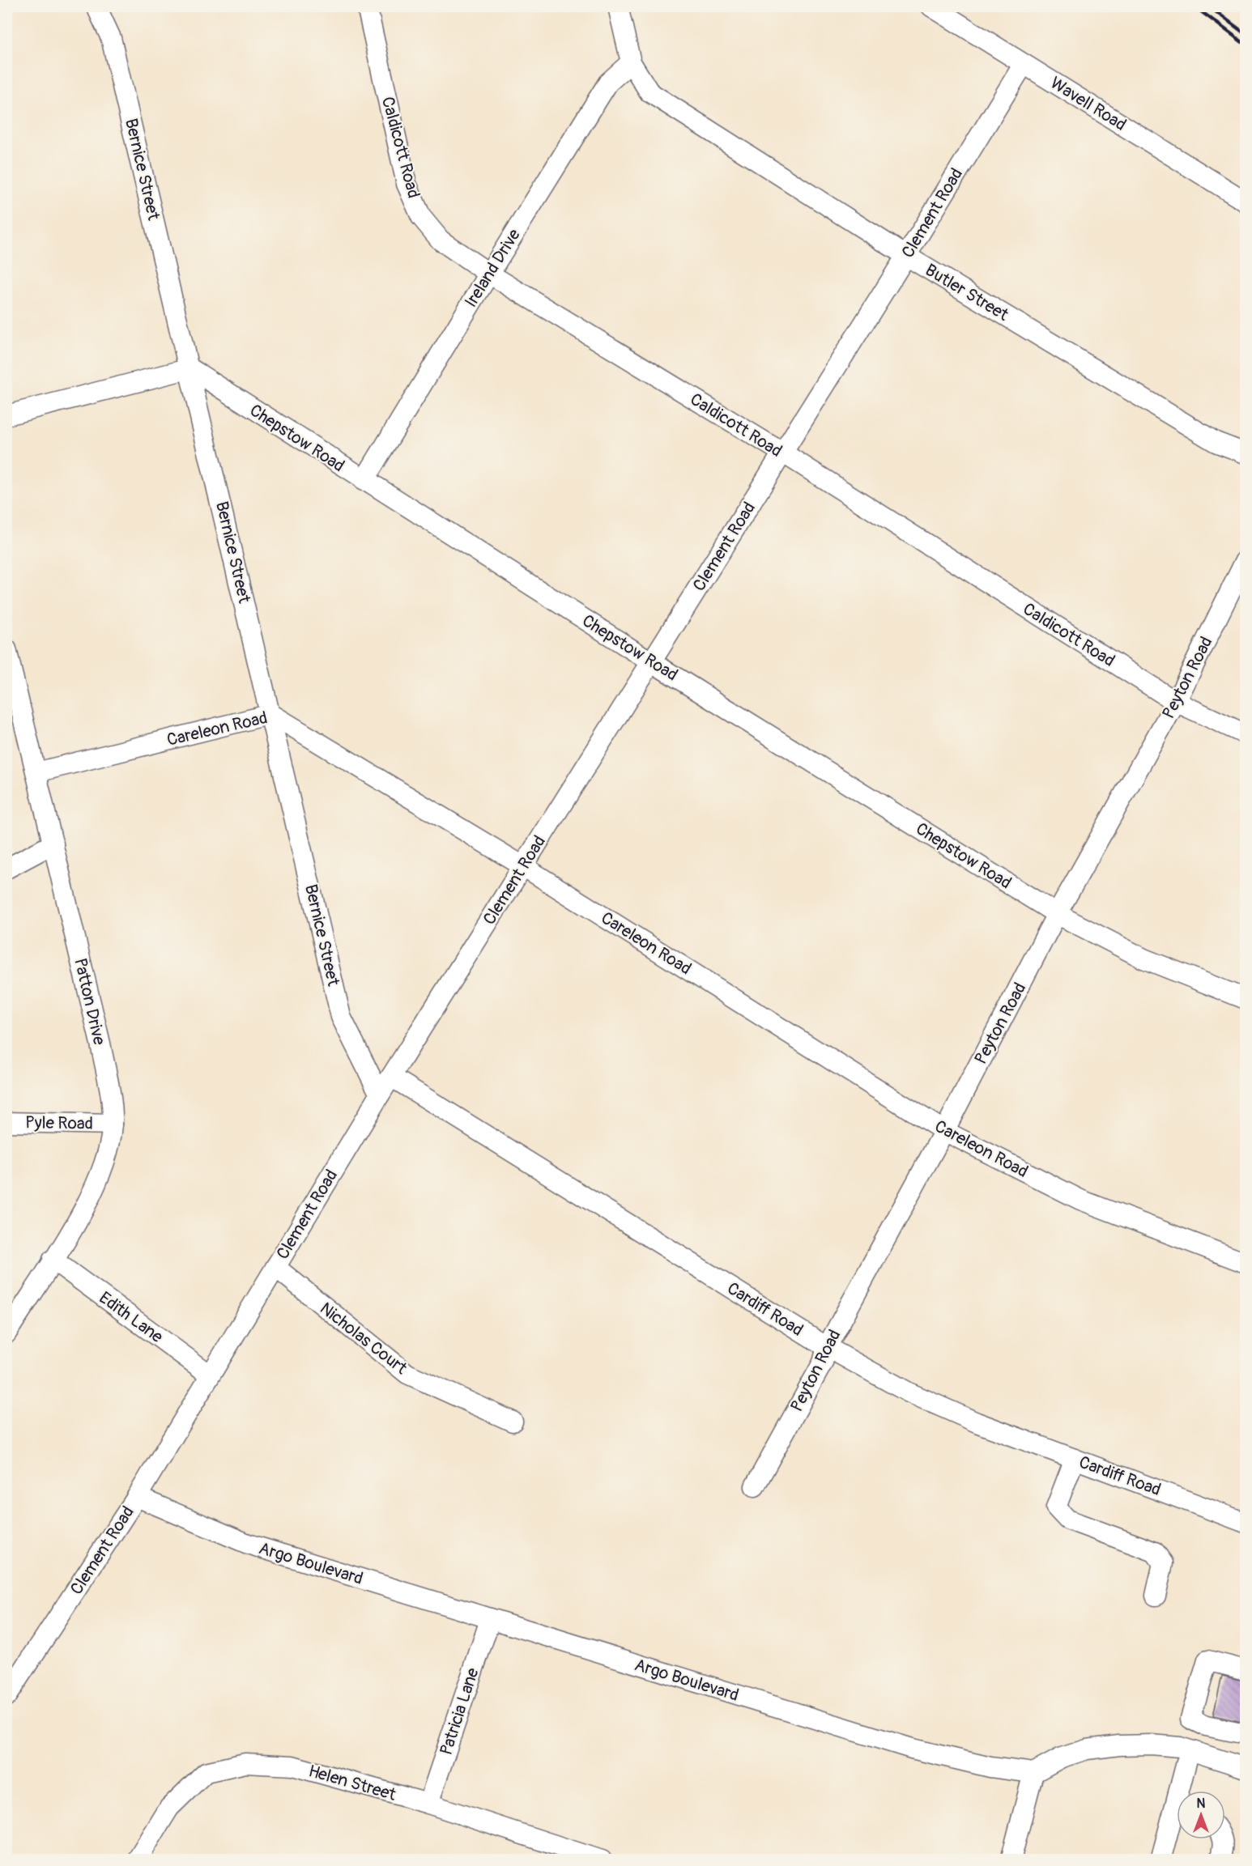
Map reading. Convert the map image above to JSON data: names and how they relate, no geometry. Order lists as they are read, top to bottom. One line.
{"streets":{"street":["Wavell Road","Caldicott Road","Bernice Street","Clement Road","Ireland Drive","Butler Street","Chepstow Road","Peyton Road","Careleon Road","Patton Drive","Pyle Road","Cardiff Road","Edith Lane","Nicholas Court","Argo Boulevard","Patricia Lane","Helen Street"]},"crossings":[["Wavell Road","Clement Road"],["Caldicott Road","Clement Road"],["Caldicott Road","Ireland Drive"],["Caldicott Road","Peyton Road"],["Bernice Street","Clement Road"],["Bernice Street","Chepstow Road"],["Bernice Street","Careleon Road"],["Clement Road","Butler Street"],["Clement Road","Chepstow Road"],["Clement Road","Careleon Road"],["Clement Road","Cardiff Road"],["Clement Road","Edith Lane"],["Clement Road","Nicholas Court"],["Clement Road","Argo Boulevard"],["Ireland Drive","Butler Street"],["Ireland Drive","Chepstow Road"],["Chepstow Road","Peyton Road"],["Peyton Road","Careleon Road"],["Peyton Road","Cardiff Road"],["Careleon Road","Patton Drive"],["Patton Drive","Pyle Road"],["Patton Drive","Edith Lane"],["Argo Boulevard","Patricia Lane"],["Patricia Lane","Helen Street"]],"north":"top"}
